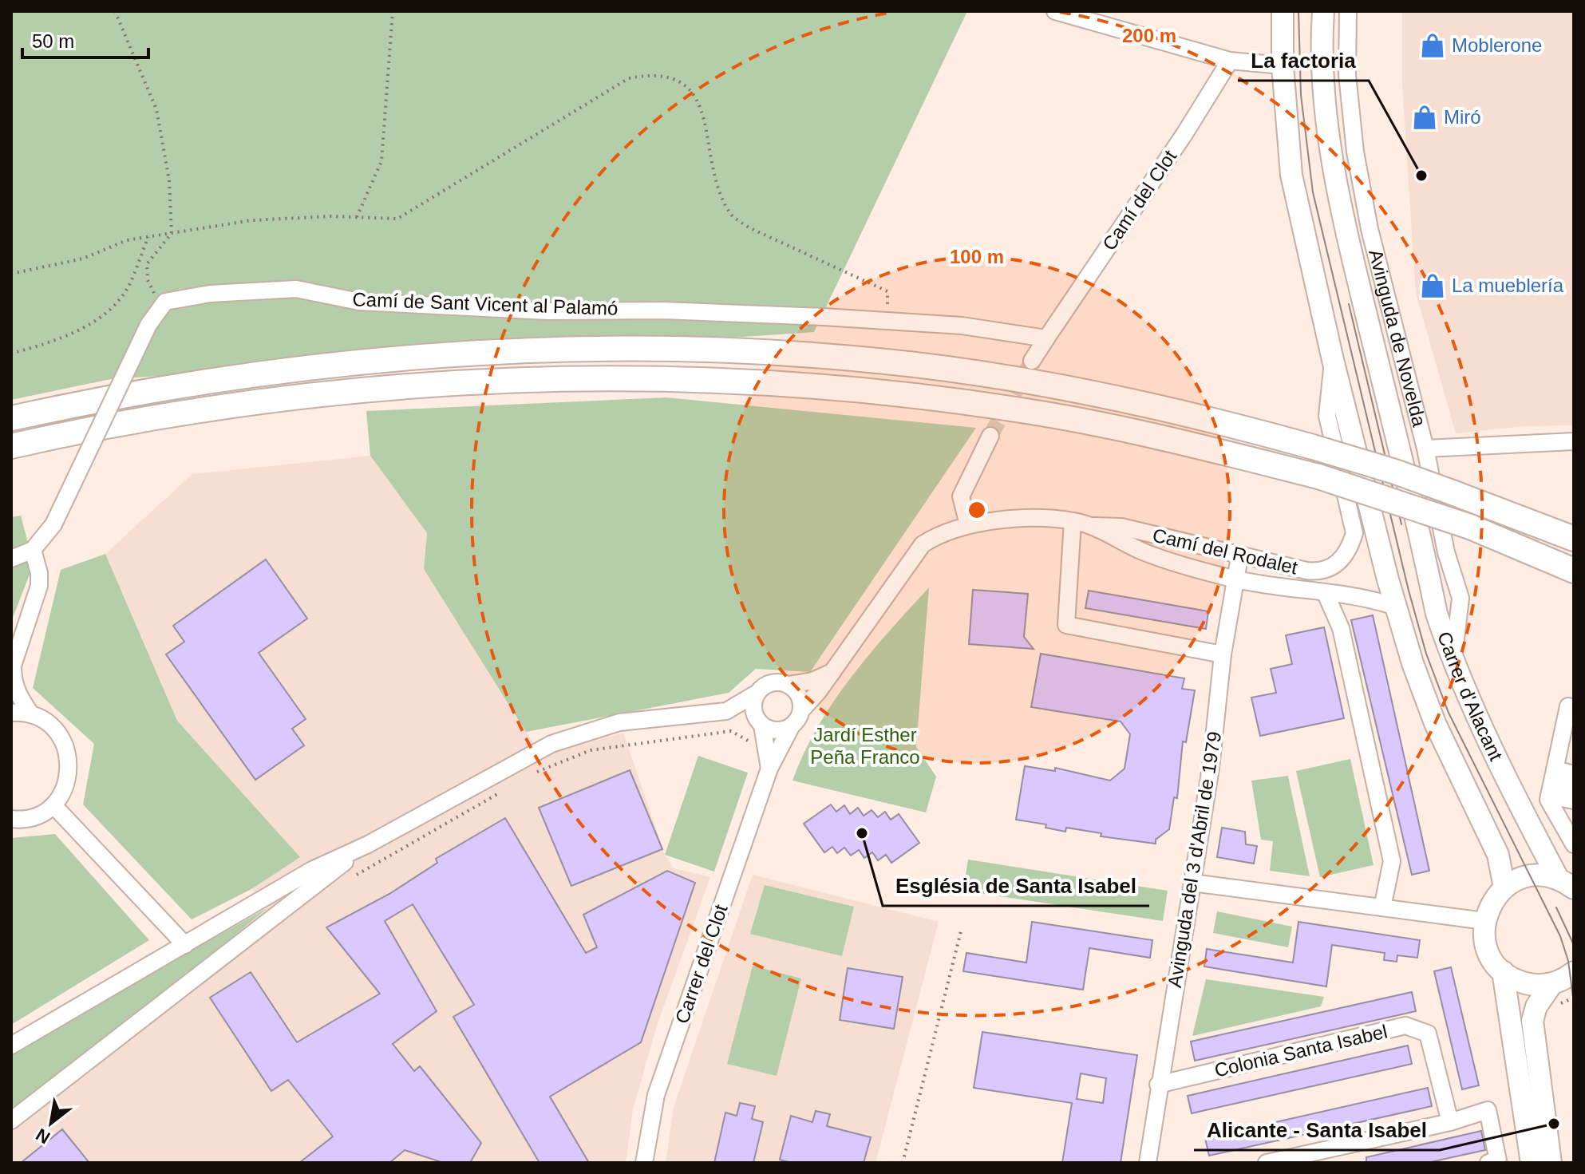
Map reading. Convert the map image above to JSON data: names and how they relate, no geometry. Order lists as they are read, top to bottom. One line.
{"streets":{"main road":["Avinguda de Novelda","Carrer d'Alacant"],"street":["Camí del Clot","Camí de Sant Vicent al Palamó","Camí del Rodalet","Avinguda del 3 d'Abril de 1979","Carrer del Clot","Colonia Santa Isabel"]},"crossings":[["Camí del Clot","Camí de Sant Vicent al Palamó"],["Avinguda de Novelda","Carrer d'Alacant"],["Camí del Rodalet","Carrer d'Alacant"],["Camí del Rodalet","Avinguda del 3 d'Abril de 1979"],["Camí del Rodalet","Carrer del Clot"],["Avinguda del 3 d'Abril de 1979","Colonia Santa Isabel"]],"parks":["Jardí Esther Peña Franco"],"places":{"shop":["Moblerone","Miró","La mueblería"],"other":["La factoria","Església de Santa Isabel","Alicante - Santa Isabel"]},"scale_bar":"50 m","north":"bottom left","rings":["200 m","100 m"]}
